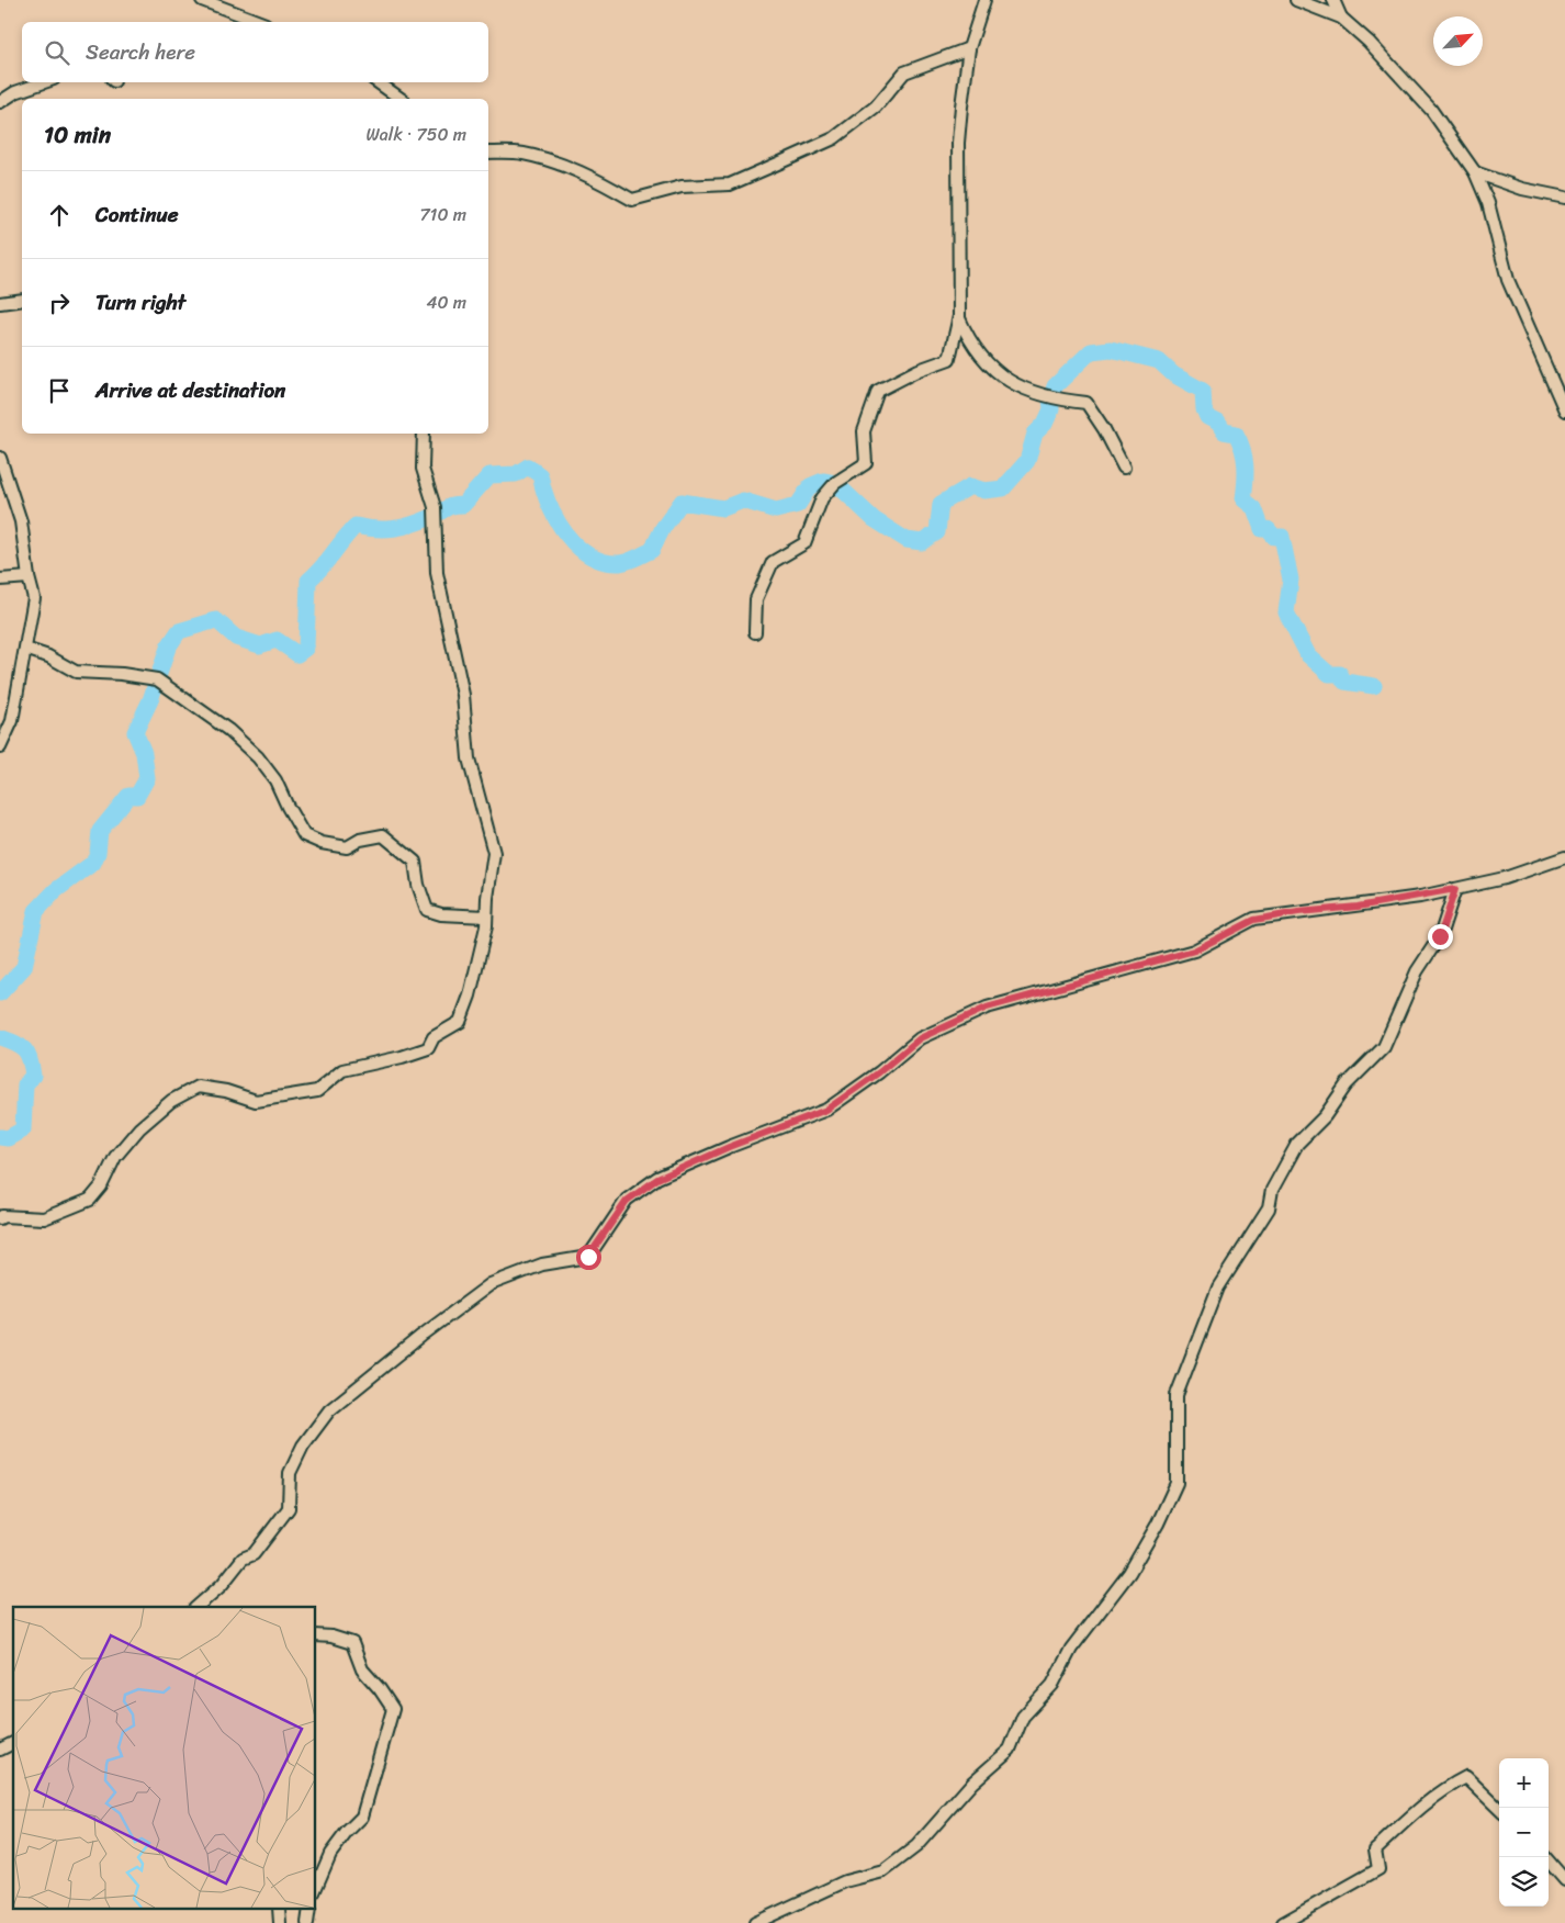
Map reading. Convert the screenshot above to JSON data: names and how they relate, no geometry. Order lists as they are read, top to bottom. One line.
{"north":"top right","page":{"search":"Search here","heading":["10 min","Walk · 750 m"],"list":[["Continue","710 m"],["Turn right","40 m"],"Arrive at destination"],"map_buttons":["+","−"]}}
